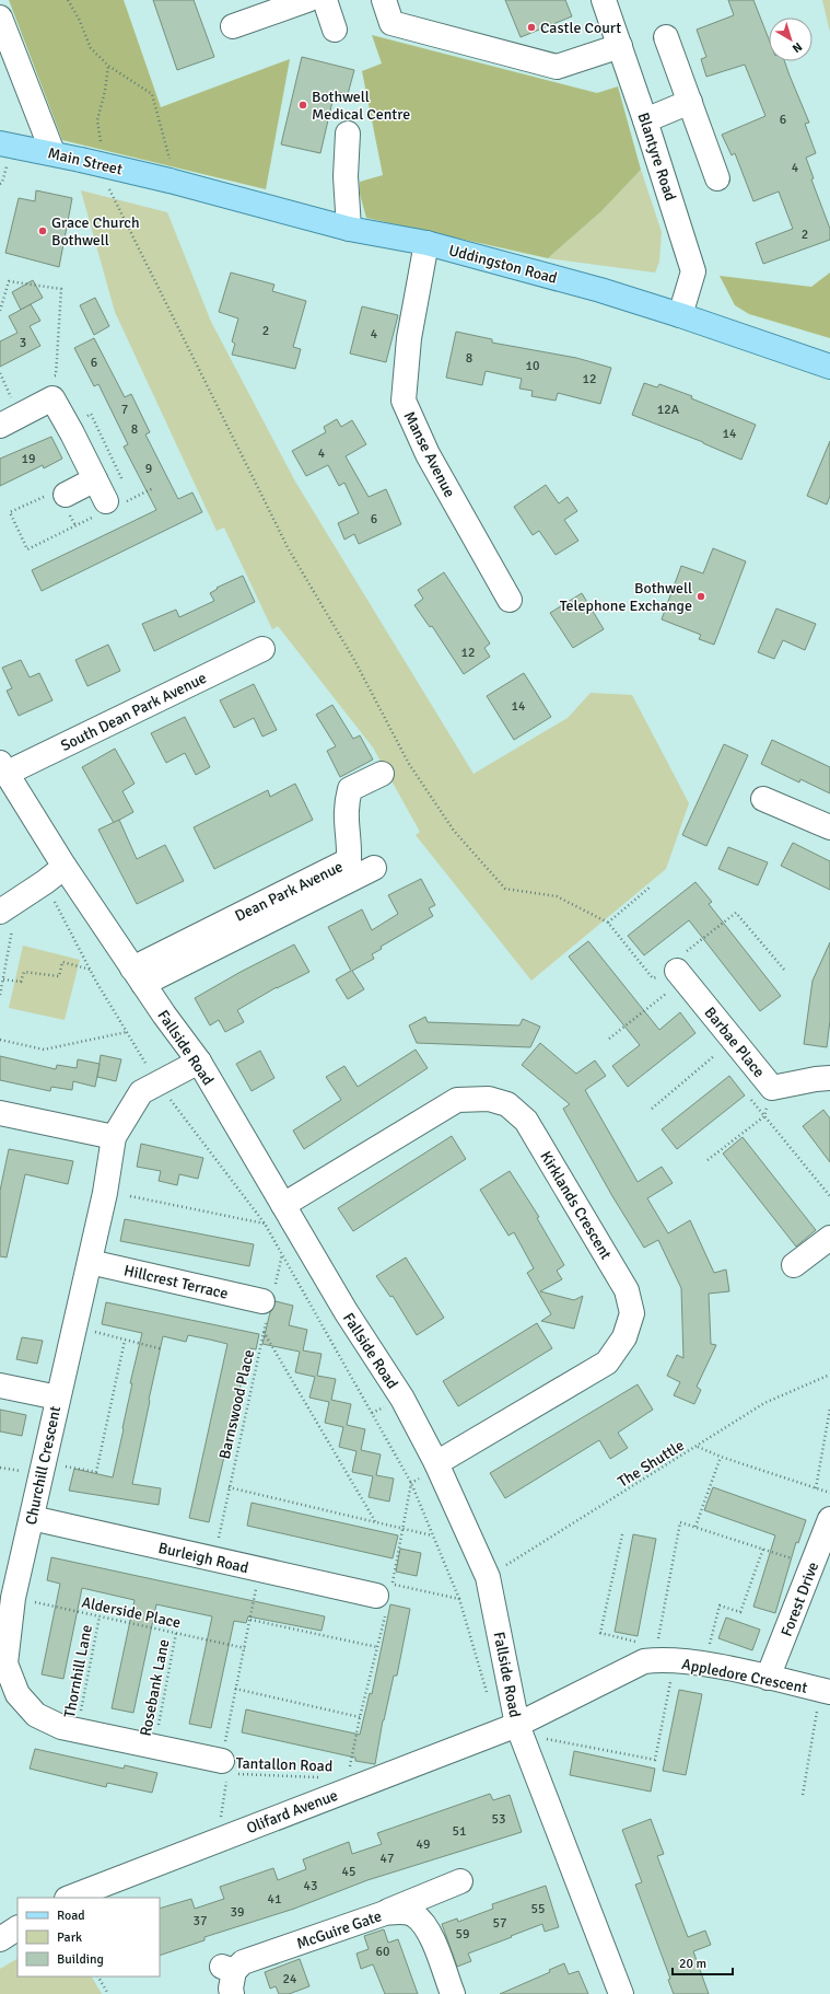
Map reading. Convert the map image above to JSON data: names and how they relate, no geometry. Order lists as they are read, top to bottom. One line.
{"streets":{"main road":["Main Street","Uddingston Road"],"street":["Blantyre Road","Manse Avenue","South Dean Park Avenue","Dean Park Avenue","Barbae Place","Fallside Road","Kirklands Crescent","Hillcrest Terrace","Churchill Crescent","Burleigh Road","Forest Drive","Appledore Crescent","Olifard Avenue","McGuire Gate"],"path":["Barnswood Place","The Shuttle","Alderside Place","Thornhill Lane","Rosebank Lane","Tantallon Road"]},"crossings":[["Blantyre Road","Uddingston Road"],["Main Street","Uddingston Road"],["Uddingston Road","Manse Avenue"],["South Dean Park Avenue","Fallside Road"],["Dean Park Avenue","Fallside Road"],["Fallside Road","Kirklands Crescent"],["Fallside Road","The Shuttle"],["Fallside Road","Churchill Crescent"],["Fallside Road","Appledore Crescent"],["Fallside Road","Olifard Avenue"],["Hillcrest Terrace","Barnswood Place"],["Hillcrest Terrace","Churchill Crescent"],["Barnswood Place","Burleigh Road"],["Churchill Crescent","Burleigh Road"],["Churchill Crescent","Alderside Place"],["Churchill Crescent","Thornhill Lane"],["Churchill Crescent","Rosebank Lane"],["Churchill Crescent","Tantallon Road"],["Burleigh Road","Tantallon Road"],["Forest Drive","Appledore Crescent"],["Alderside Place","Thornhill Lane"],["Alderside Place","Rosebank Lane"],["Alderside Place","Tantallon Road"],["Appledore Crescent","Olifard Avenue"],["Tantallon Road","Olifard Avenue"]],"places":["Castle Court","Bothwell Medical Centre","Grace Church Bothwell","Bothwell Telephone Exchange"],"house_numbers":["6","4","2","2","4","3","8","6","10","12","7","12A","8","14","4","19","9","6","12","14","53","51","49","47","45","43","41","55","39","37","57","59","60","24"],"legend":["Road","Park","Building"],"scale_bar":"20 m","north":"bottom right"}
